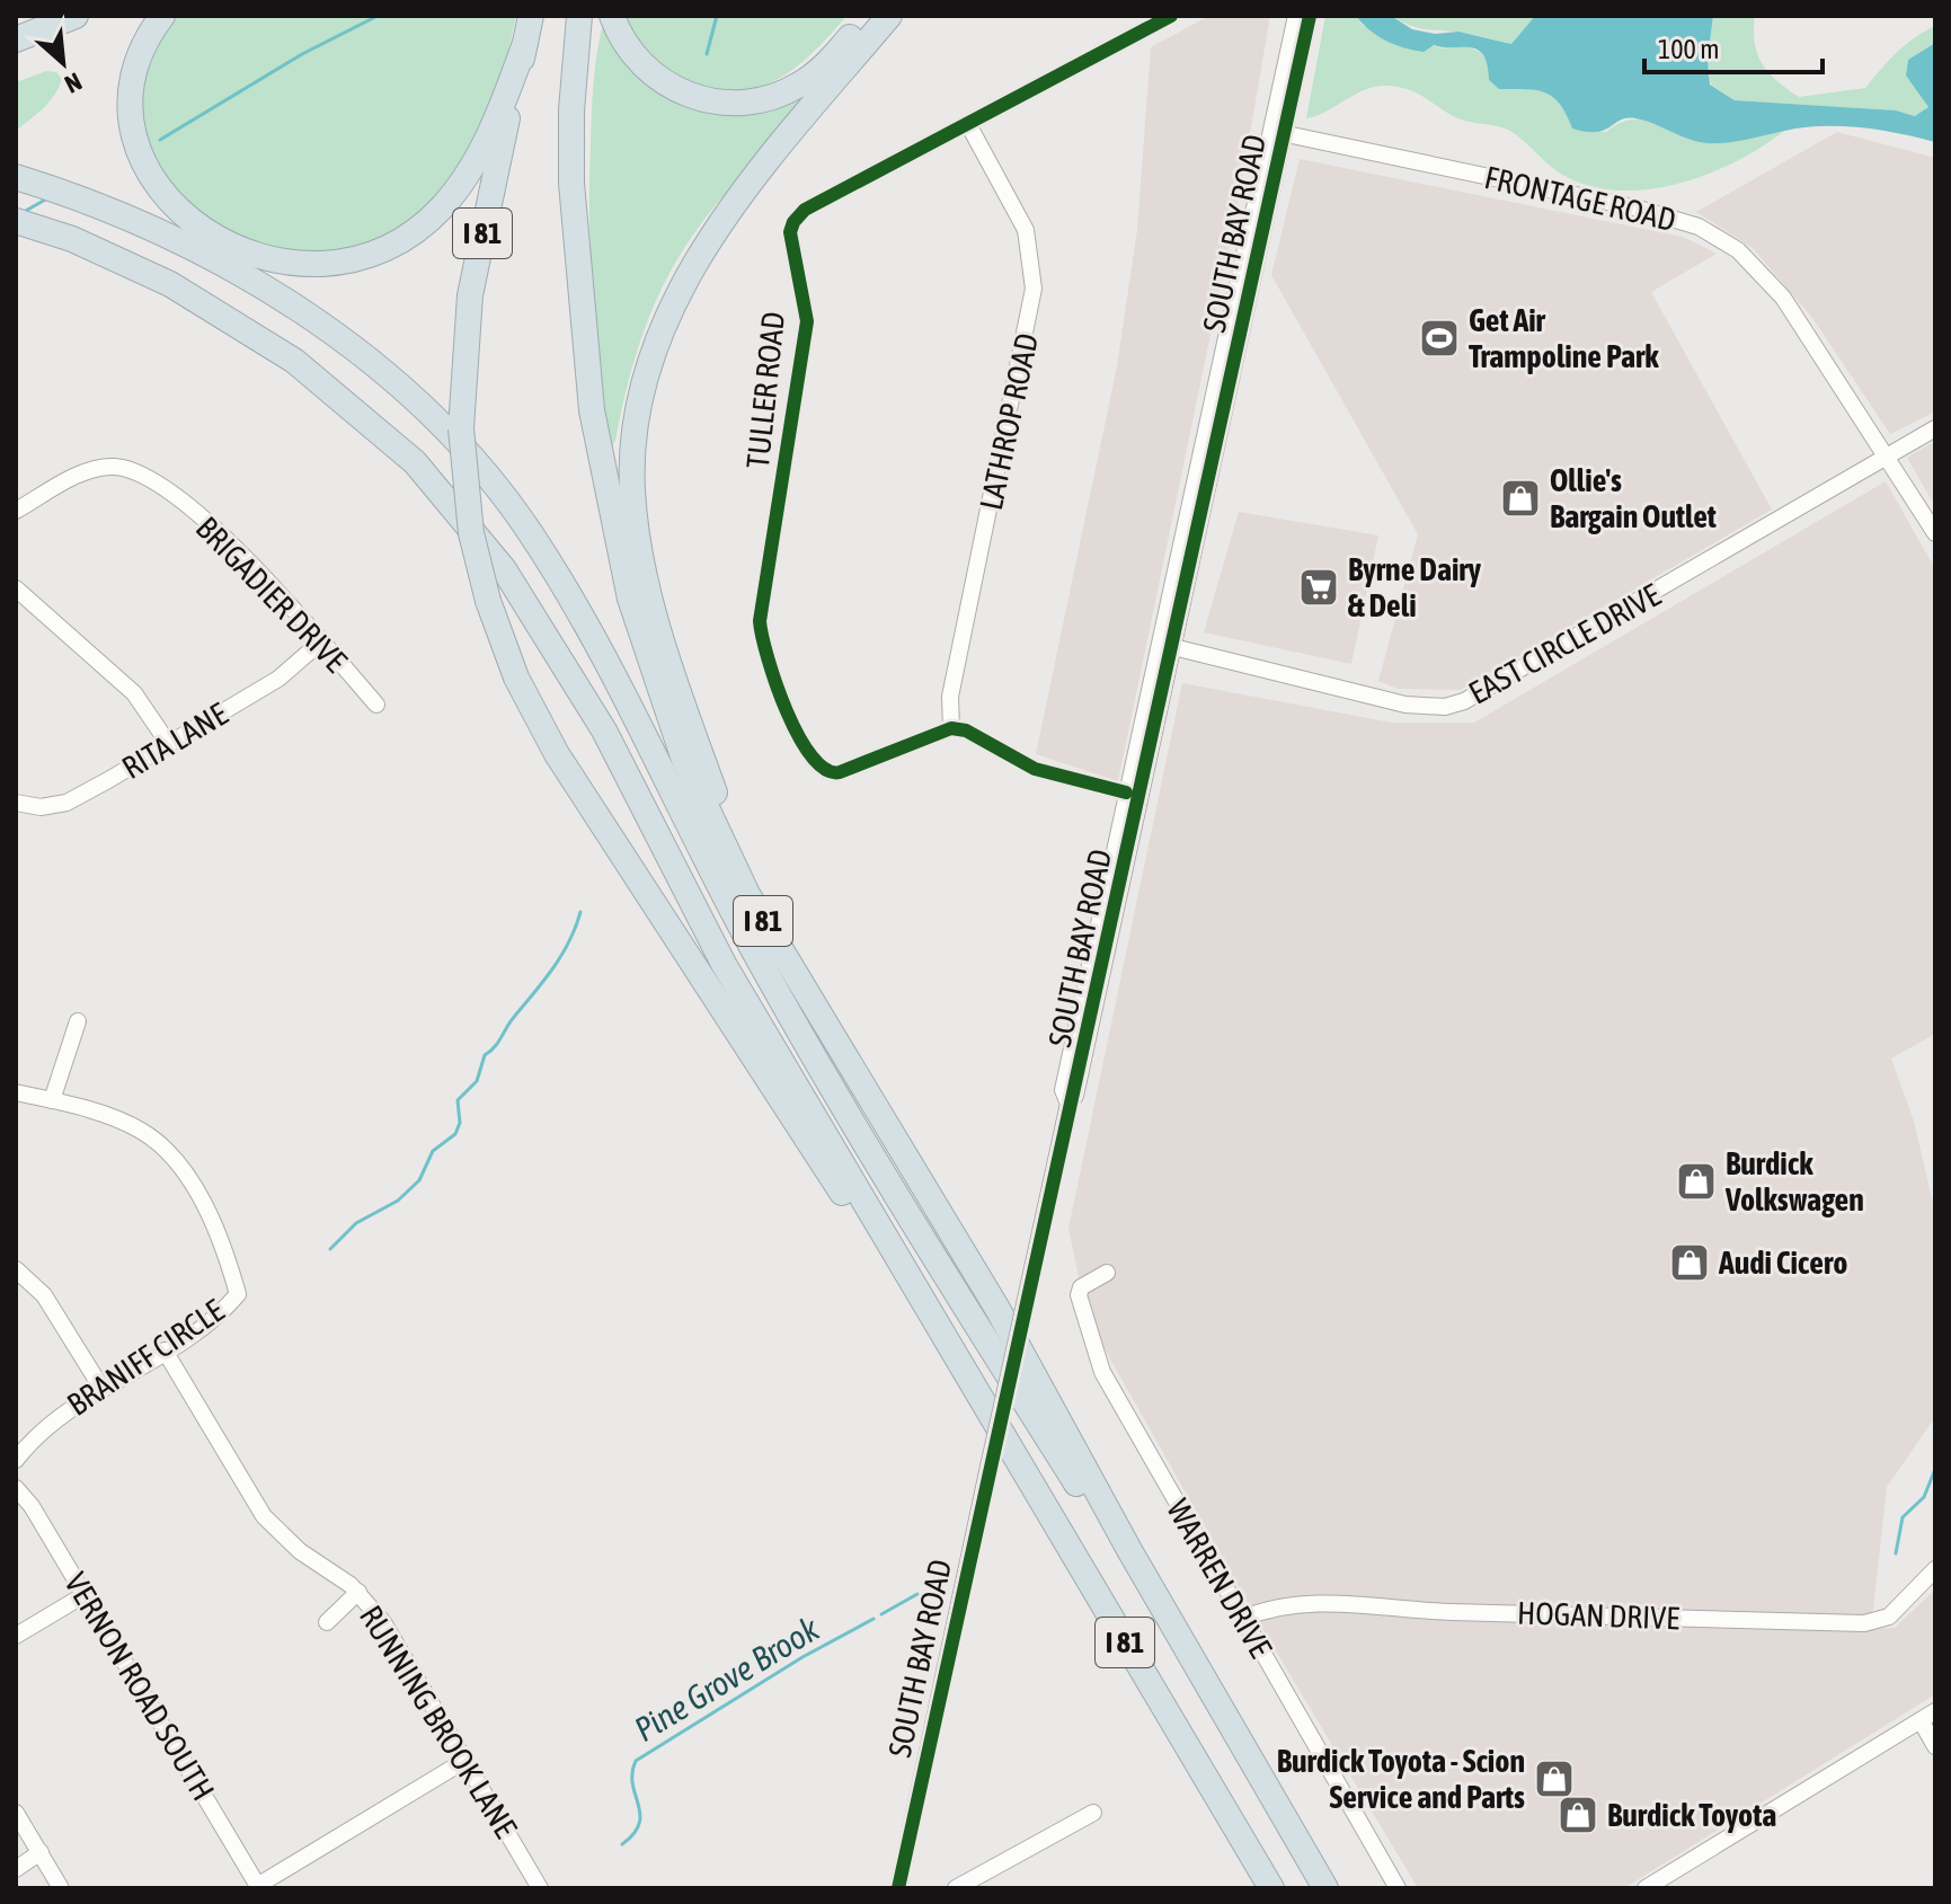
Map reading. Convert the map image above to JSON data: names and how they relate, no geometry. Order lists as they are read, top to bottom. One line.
{"streets":{"highway":["I 81"],"street":["FRONTAGE ROAD","SOUTH BAY ROAD","TULLER ROAD","LATHROP ROAD","BRIGADIER DRIVE","EAST CIRCLE DRIVE","RITA LANE","BRANIFF CIRCLE","WARREN DRIVE","HOGAN DRIVE","VERNON ROAD SOUTH","RUNNING BROOK LANE"]},"crossings":[["FRONTAGE ROAD","SOUTH BAY ROAD"],["FRONTAGE ROAD","EAST CIRCLE DRIVE"],["SOUTH BAY ROAD","EAST CIRCLE DRIVE"],["TULLER ROAD","LATHROP ROAD"],["BRIGADIER DRIVE","RITA LANE"],["BRANIFF CIRCLE","RUNNING BROOK LANE"],["WARREN DRIVE","HOGAN DRIVE"]],"water":["Pine Grove Brook"],"places":{"sports":["Get Air Trampoline Park"],"shop":["Ollie's Bargain Outlet","Burdick Volkswagen","Audi Cicero","Burdick Toyota - Scion Service and Parts","Burdick Toyota"],"supermarket":["Byrne Dairy & Deli"]},"scale_bar":"100 m","north":"bottom right"}
